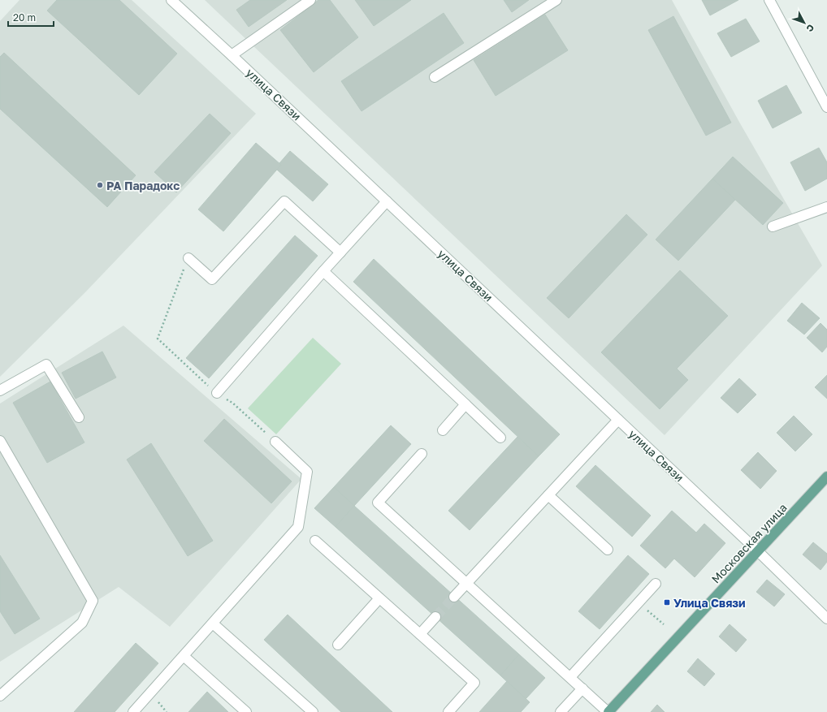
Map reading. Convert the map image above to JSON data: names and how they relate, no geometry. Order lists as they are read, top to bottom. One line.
{"streets":{"main road":["Московская улица"],"street":["улица Связи"]},"crossings":[["улица Связи","Московская улица"]],"places":{"other":["РА Парадокс"],"transit":["Улица Связи"]},"scale_bar":"20 m","north":"bottom right"}
